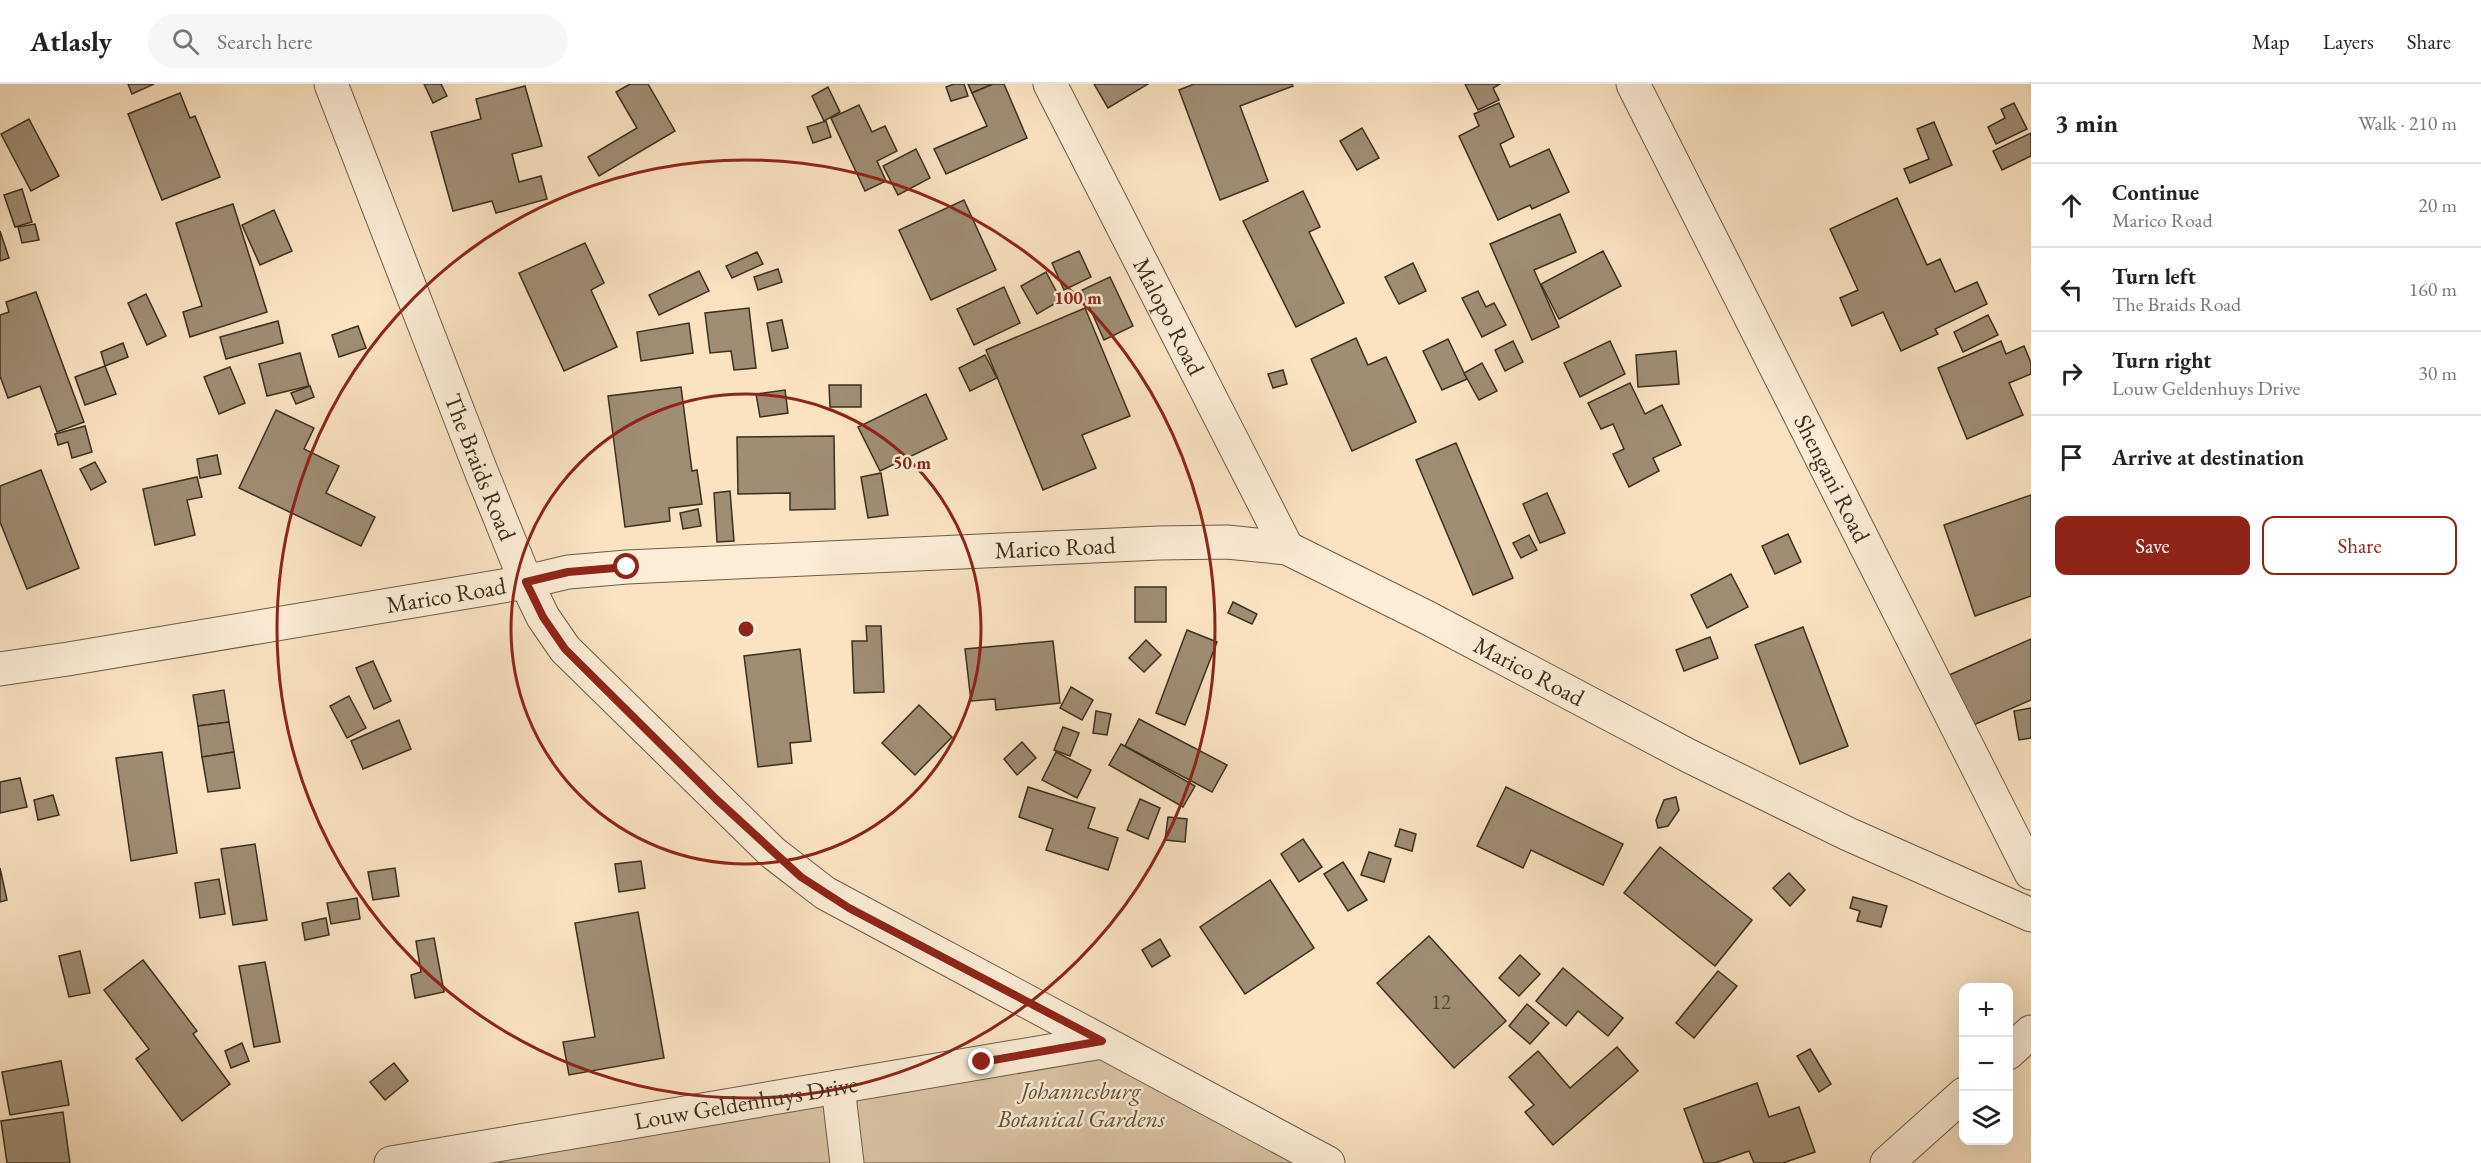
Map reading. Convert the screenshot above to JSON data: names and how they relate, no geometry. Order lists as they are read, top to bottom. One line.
{"streets":{"street":["Malopo Road","The Braids Road","Shengani Road","Marico Road","Louw Geldenhuys Drive"]},"crossings":[["Malopo Road","Marico Road"],["The Braids Road","Marico Road"],["The Braids Road","Louw Geldenhuys Drive"]],"parks":["Johannesburg Botanical Gardens"],"house_numbers":["12"],"page":{"header":"Atlasly","search":"Search here","nav":["Map","Layers","Share"],"heading":["3 min","Walk · 210 m"],"list":[["Continue","Marico Road","20 m"],["Turn left","The Braids Road","160 m"],["Turn right","Louw Geldenhuys Drive","30 m"],"Arrive at destination"],"buttons":["Save","Share"],"map_buttons":["+","−"]},"rings":["100 m","50 m"]}
